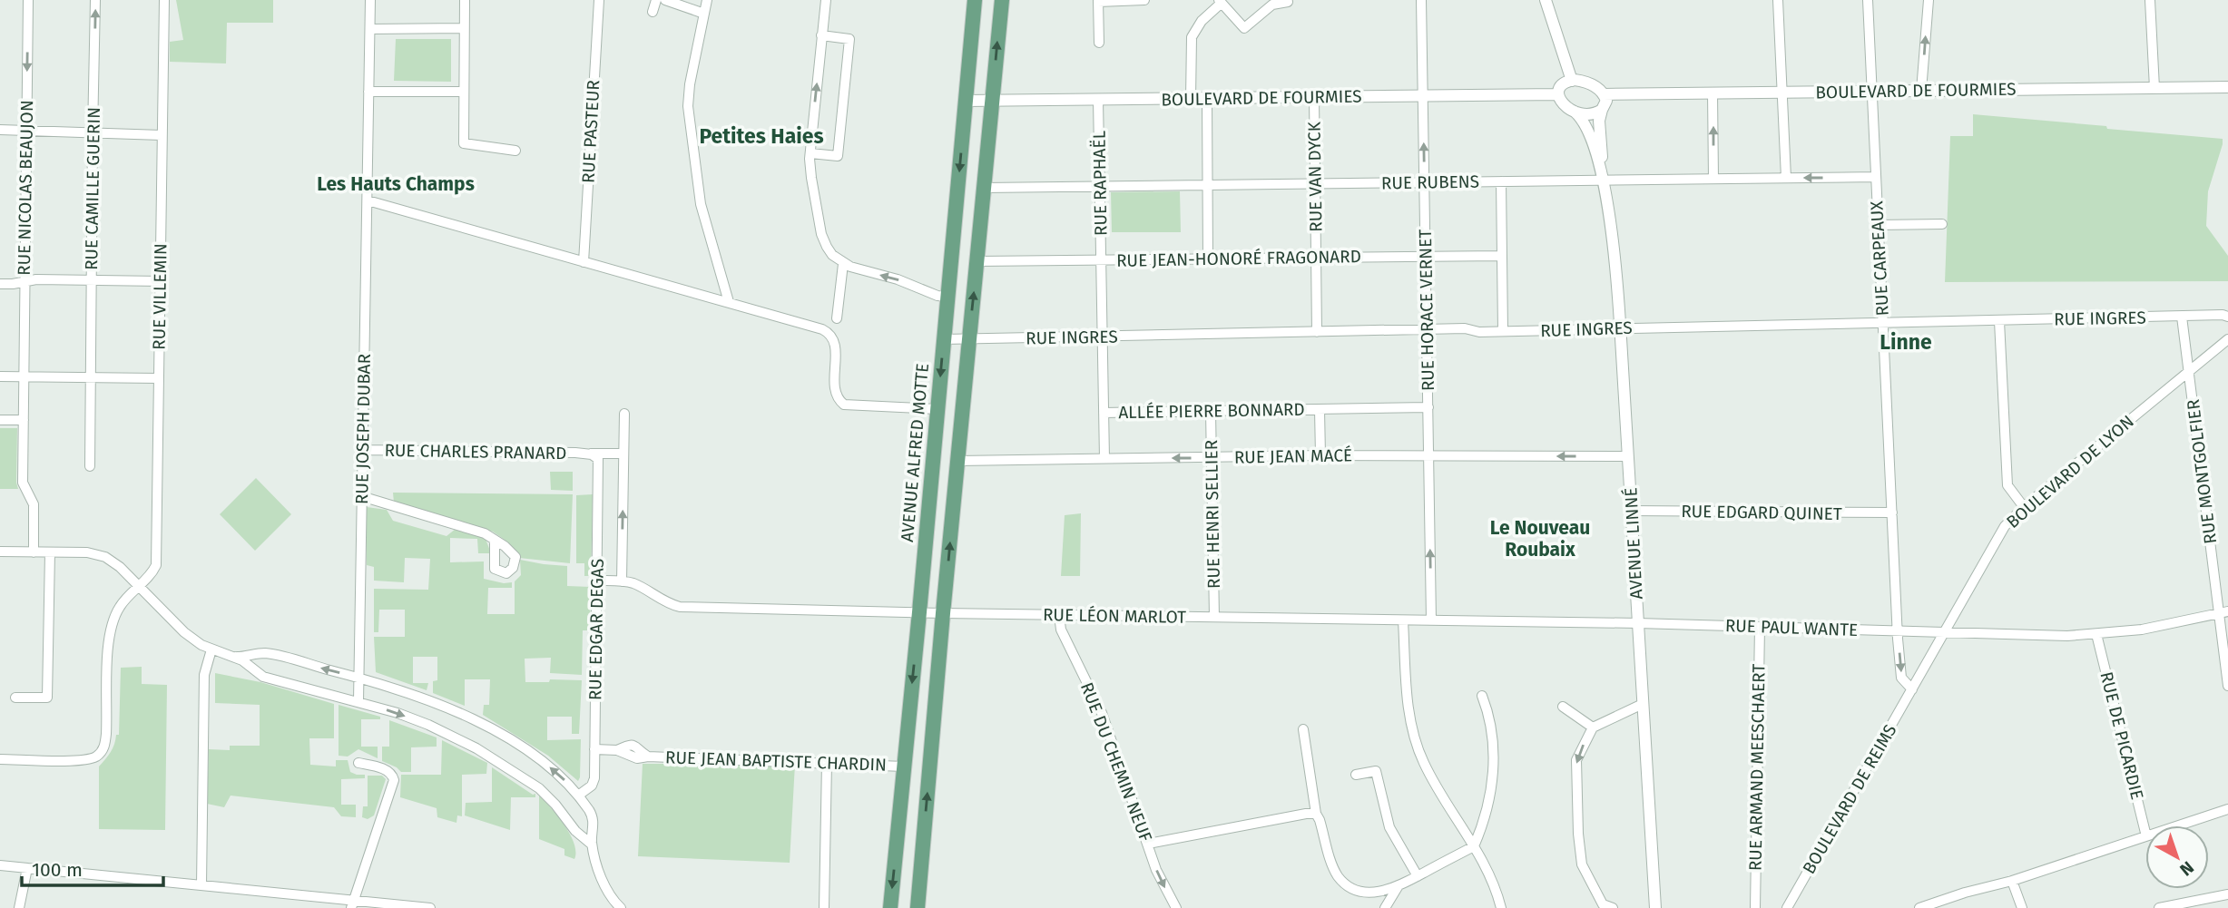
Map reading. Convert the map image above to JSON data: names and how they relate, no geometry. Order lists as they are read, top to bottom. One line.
{"streets":{"main road":["AVENUE ALFRED MOTTE"],"street":["BOULEVARD DE FOURMIES","RUE PASTEUR","RUE VAN DYCK","RUE RUBENS","RUE RAPHAËL","RUE NICOLAS BEAUJON","RUE CAMILLE GUERIN","RUE JEAN-HONORÉ FRAGONARD","RUE CARPEAUX","RUE VILLEMIN","RUE HORACE VERNET","RUE INGRES","ALLÉE PIERRE BONNARD","RUE JOSEPH DUBAR","RUE CHARLES PRANARD","RUE JEAN MACÉ","BOULEVARD DE LYON","RUE MONTGOLFIER","RUE EDGARD QUINET","RUE HENRI SELLIER","AVENUE LINNÉ","RUE LÉON MARLOT","RUE PAUL WANTE","RUE EDGAR DEGAS","RUE DE PICARDIE","RUE JEAN BAPTISTE CHARDIN","RUE DU CHEMIN NEUF","RUE ARMAND MEESCHAERT","BOULEVARD DE REIMS"]},"crossings":[["BOULEVARD DE FOURMIES","RUE VAN DYCK"],["BOULEVARD DE FOURMIES","RUE RAPHAËL"],["BOULEVARD DE FOURMIES","RUE CARPEAUX"],["BOULEVARD DE FOURMIES","RUE HORACE VERNET"],["BOULEVARD DE FOURMIES","AVENUE ALFRED MOTTE"],["BOULEVARD DE FOURMIES","AVENUE LINNÉ"],["RUE VAN DYCK","RUE RUBENS"],["RUE VAN DYCK","RUE JEAN-HONORÉ FRAGONARD"],["RUE VAN DYCK","RUE INGRES"],["RUE RUBENS","RUE RAPHAËL"],["RUE RUBENS","RUE CARPEAUX"],["RUE RUBENS","RUE HORACE VERNET"],["RUE RUBENS","AVENUE LINNÉ"],["RUE RAPHAËL","RUE JEAN-HONORÉ FRAGONARD"],["RUE RAPHAËL","RUE INGRES"],["RUE RAPHAËL","ALLÉE PIERRE BONNARD"],["RUE RAPHAËL","RUE JEAN MACÉ"],["RUE JEAN-HONORÉ FRAGONARD","RUE HORACE VERNET"],["RUE CARPEAUX","RUE INGRES"],["RUE CARPEAUX","RUE EDGARD QUINET"],["RUE CARPEAUX","RUE PAUL WANTE"],["RUE HORACE VERNET","RUE INGRES"],["RUE HORACE VERNET","ALLÉE PIERRE BONNARD"],["RUE HORACE VERNET","RUE JEAN MACÉ"],["RUE HORACE VERNET","RUE LÉON MARLOT"],["RUE INGRES","AVENUE ALFRED MOTTE"],["RUE INGRES","RUE MONTGOLFIER"],["RUE INGRES","AVENUE LINNÉ"],["ALLÉE PIERRE BONNARD","RUE JEAN MACÉ"],["ALLÉE PIERRE BONNARD","RUE HENRI SELLIER"],["RUE JOSEPH DUBAR","RUE CHARLES PRANARD"],["RUE CHARLES PRANARD","RUE EDGAR DEGAS"],["AVENUE ALFRED MOTTE","RUE LÉON MARLOT"],["AVENUE ALFRED MOTTE","RUE JEAN BAPTISTE CHARDIN"],["RUE JEAN MACÉ","RUE HENRI SELLIER"],["RUE JEAN MACÉ","AVENUE LINNÉ"],["BOULEVARD DE LYON","RUE MONTGOLFIER"],["BOULEVARD DE LYON","RUE PAUL WANTE"],["BOULEVARD DE LYON","BOULEVARD DE REIMS"],["RUE MONTGOLFIER","RUE PAUL WANTE"],["RUE EDGARD QUINET","AVENUE LINNÉ"],["RUE HENRI SELLIER","RUE LÉON MARLOT"],["AVENUE LINNÉ","RUE LÉON MARLOT"],["AVENUE LINNÉ","RUE PAUL WANTE"],["RUE LÉON MARLOT","RUE PAUL WANTE"],["RUE LÉON MARLOT","RUE EDGAR DEGAS"],["RUE LÉON MARLOT","RUE DU CHEMIN NEUF"],["RUE PAUL WANTE","RUE DE PICARDIE"],["RUE PAUL WANTE","RUE ARMAND MEESCHAERT"],["RUE PAUL WANTE","BOULEVARD DE REIMS"],["RUE EDGAR DEGAS","RUE JEAN BAPTISTE CHARDIN"]],"one_way":["RUE HORACE VERNET","RUE JEAN MACÉ"],"districts":["Petites Haies","Les Hauts Champs","Linne","Le Nouveau Roubaix"],"scale_bar":"100 m","north":"bottom right"}
